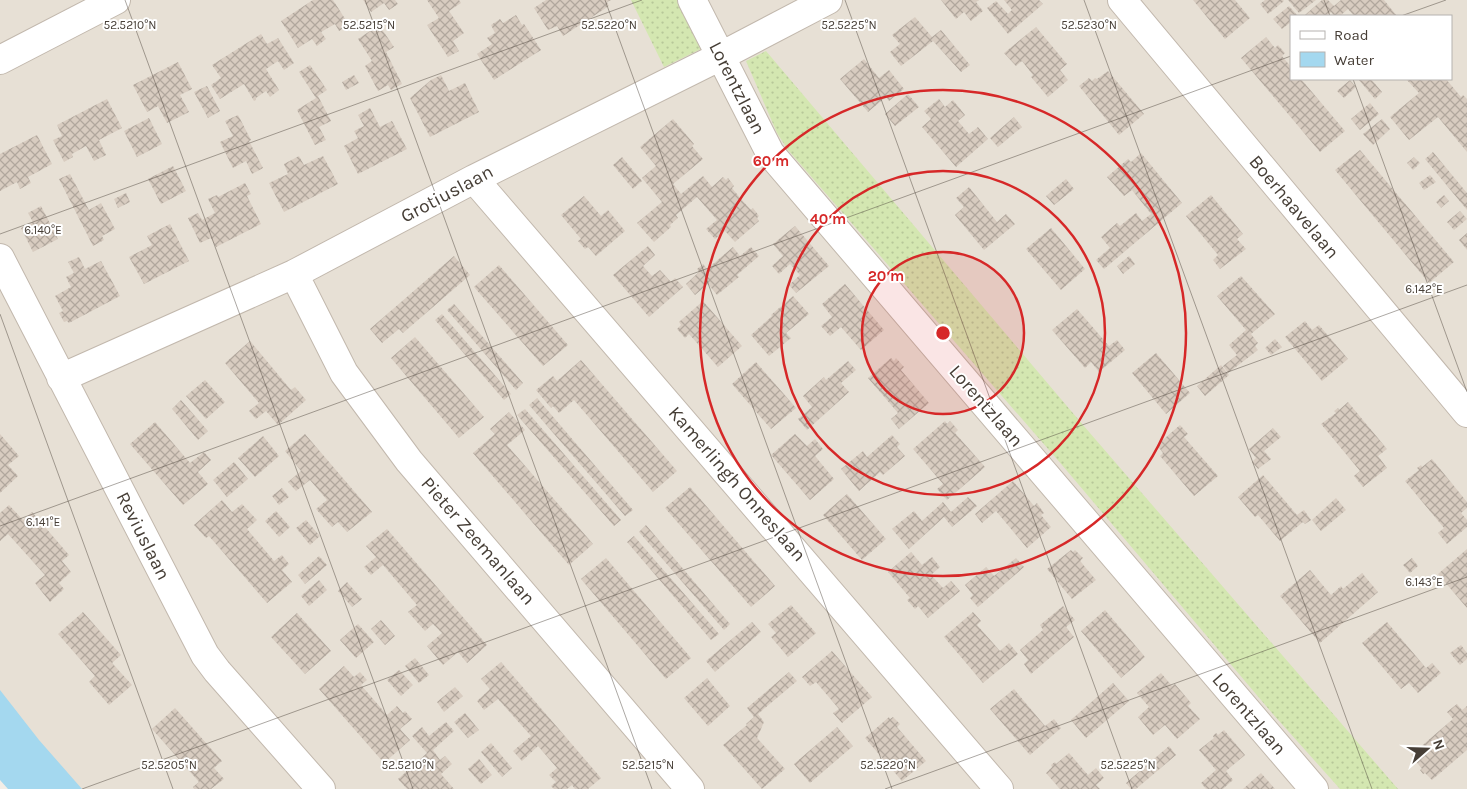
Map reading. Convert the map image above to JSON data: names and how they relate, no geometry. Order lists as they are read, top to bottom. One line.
{"streets":{"street":["Lorentzlaan","Grotiuslaan","Boerhaavelaan","Kamerlingh Onneslaan","Reviuslaan","Pieter Zeemanlaan"]},"crossings":[["Lorentzlaan","Grotiuslaan"],["Grotiuslaan","Kamerlingh Onneslaan"],["Grotiuslaan","Reviuslaan"],["Grotiuslaan","Pieter Zeemanlaan"]],"legend":["Road","Water"],"north":"right","coordinates":["52.5210°N","52.5215°N","52.5220°N","52.5225°N","52.5230°N","6.140°E","6.142°E","6.141°E","6.143°E","52.5205°N"],"rings":["60 m","40 m","20 m"]}
